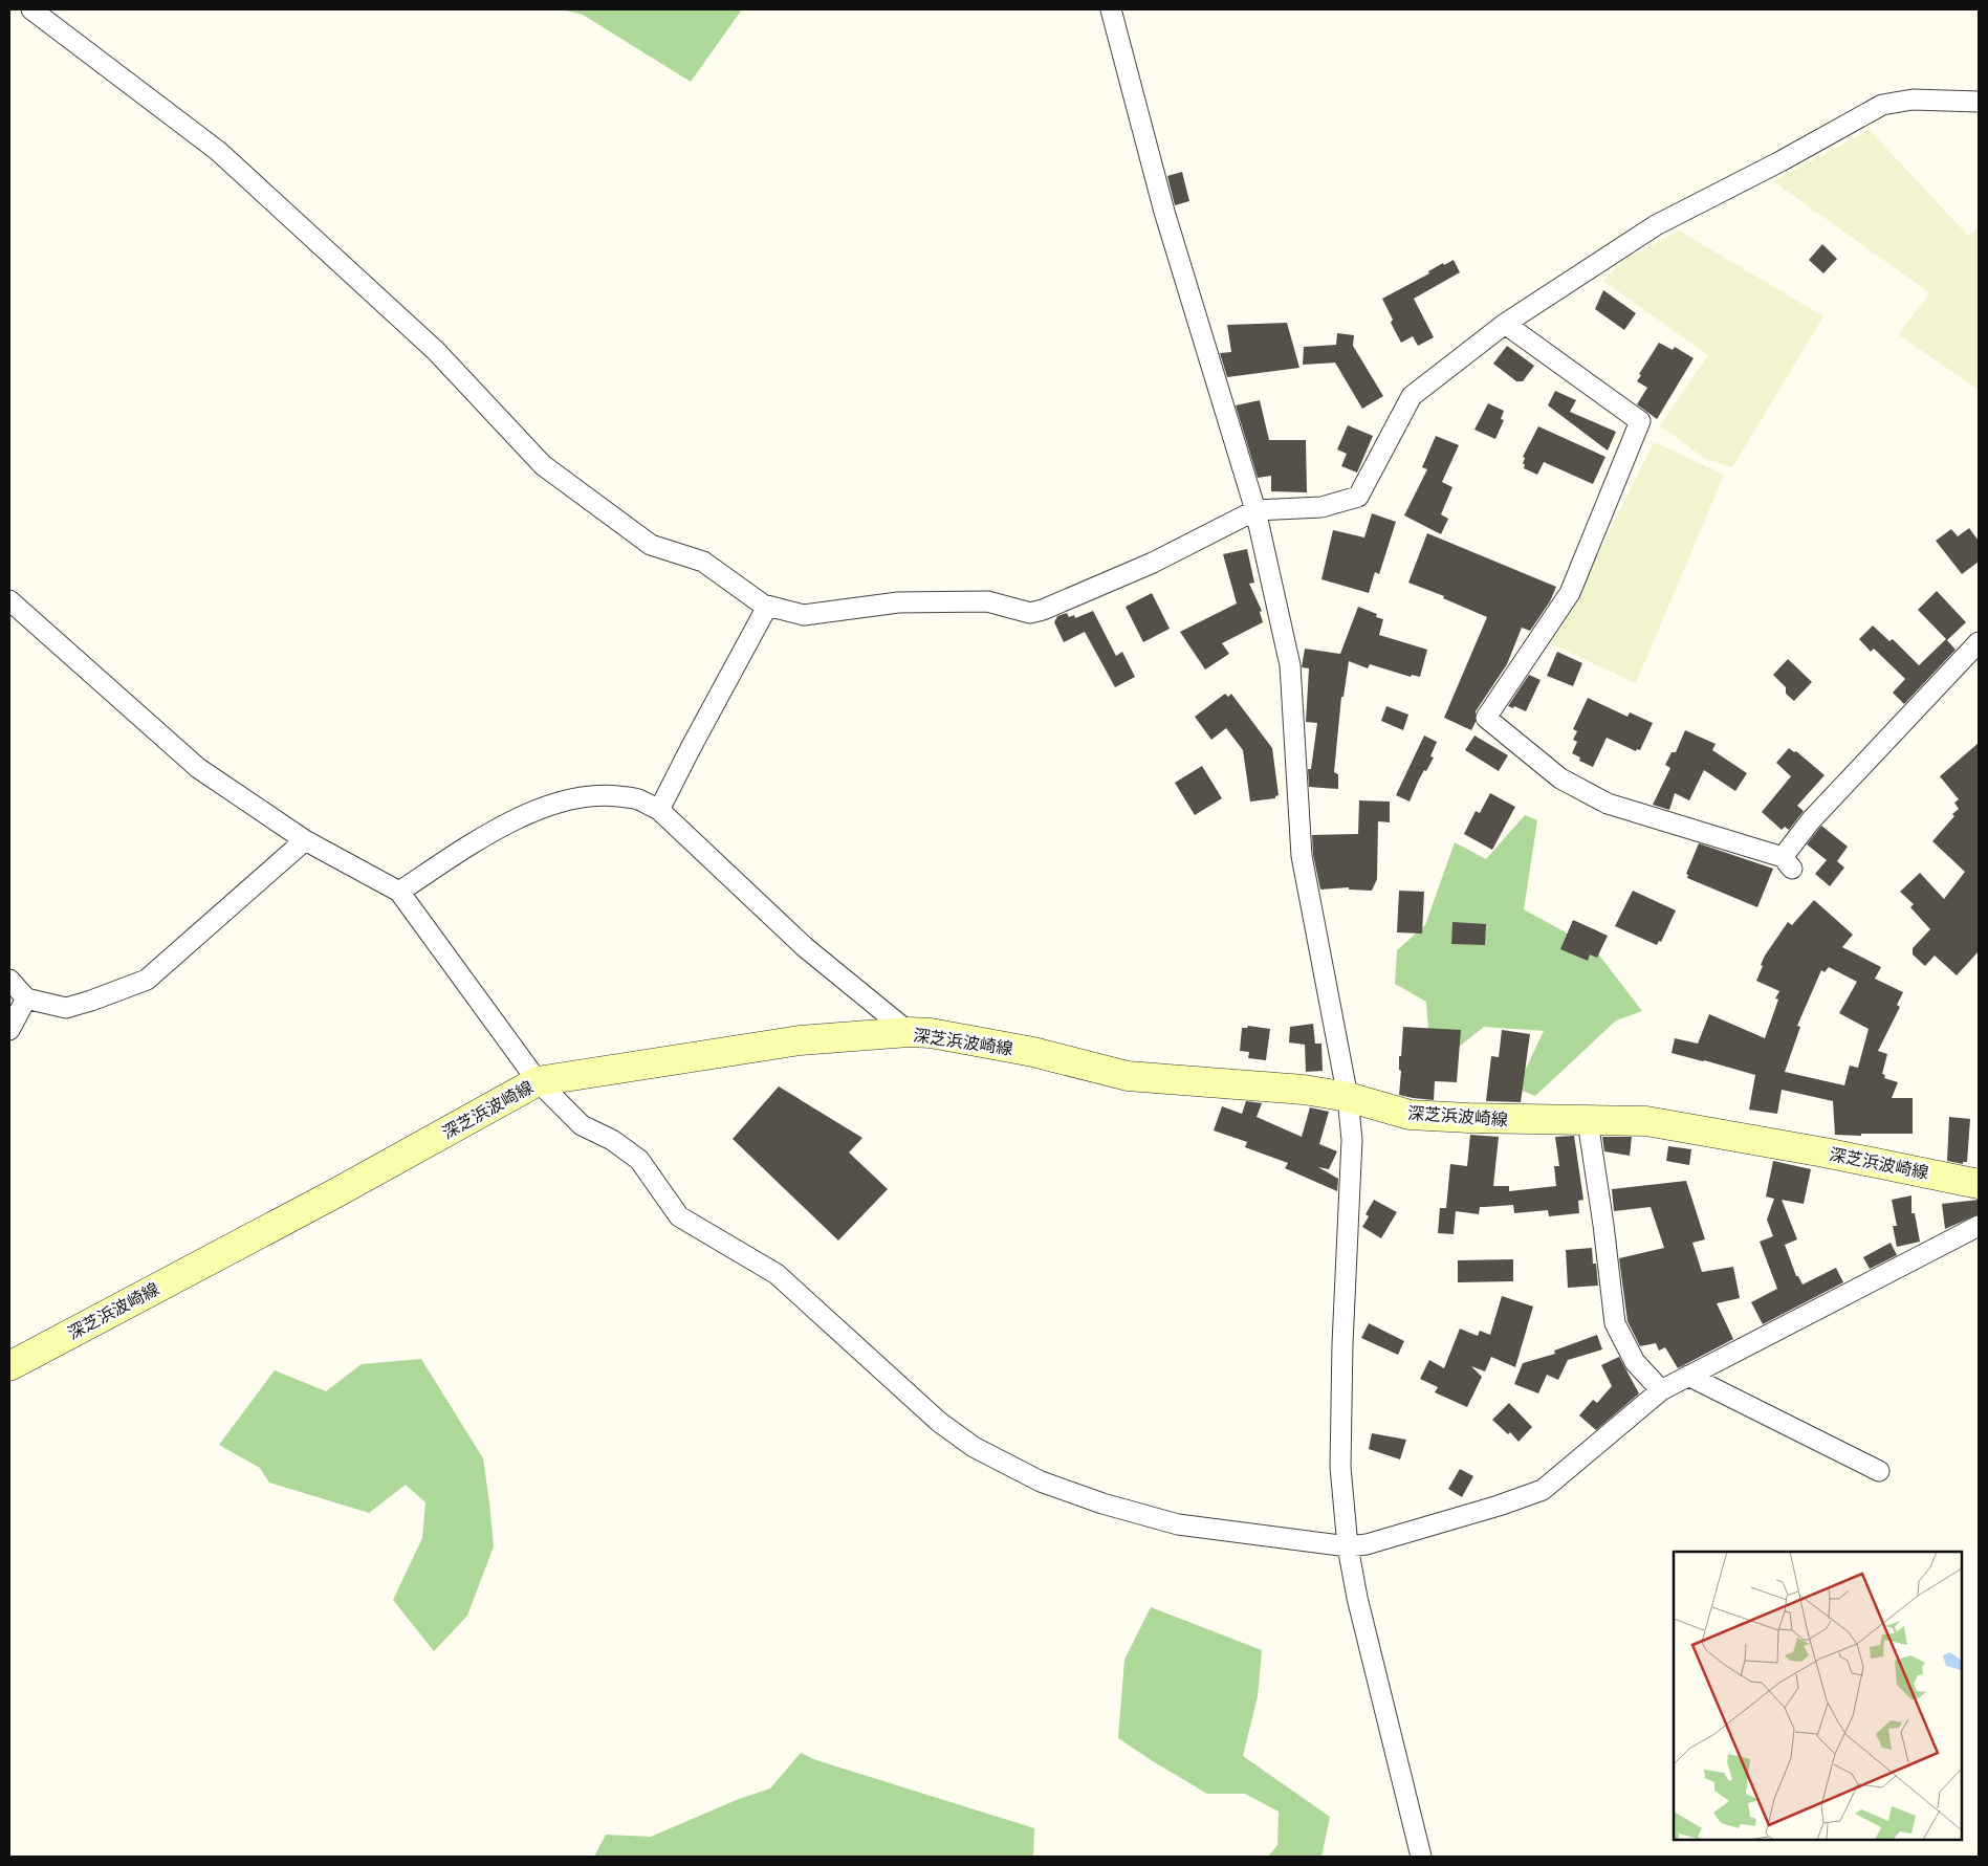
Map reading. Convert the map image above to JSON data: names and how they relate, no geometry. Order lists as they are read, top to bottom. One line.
{"streets":{"main road":["深芝浜波崎線"]}}
